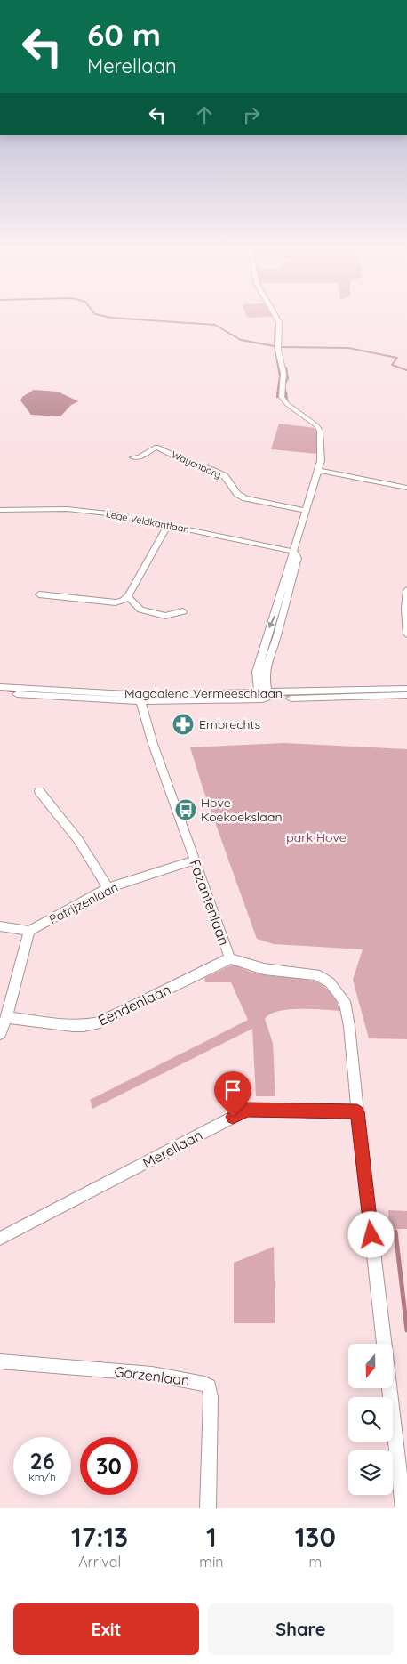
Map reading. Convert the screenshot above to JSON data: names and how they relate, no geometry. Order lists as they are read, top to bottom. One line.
{"streets":{"street":["Wayenborg","Lege Veldkantlaan","Magdalena Vermeeschlaan","Fazantenlaan","Patrijzenlaan","Eendenlaan","Merellaan","Gorzenlaan"]},"crossings":[["Magdalena Vermeeschlaan","Fazantenlaan"],["Fazantenlaan","Patrijzenlaan"],["Fazantenlaan","Eendenlaan"],["Fazantenlaan","Merellaan"]],"parks":["park Hove"],"places":{"pharmacy":["Embrechts"],"bus stop":["Hove Koekoekslaan"]},"north":"bottom","page":{"turn":["60 m","Merellaan"],"speed":"26 km/h","limit":"30","eta":["17:13","Arrival","1","min","130","m"],"buttons":["Exit","Share"]}}
